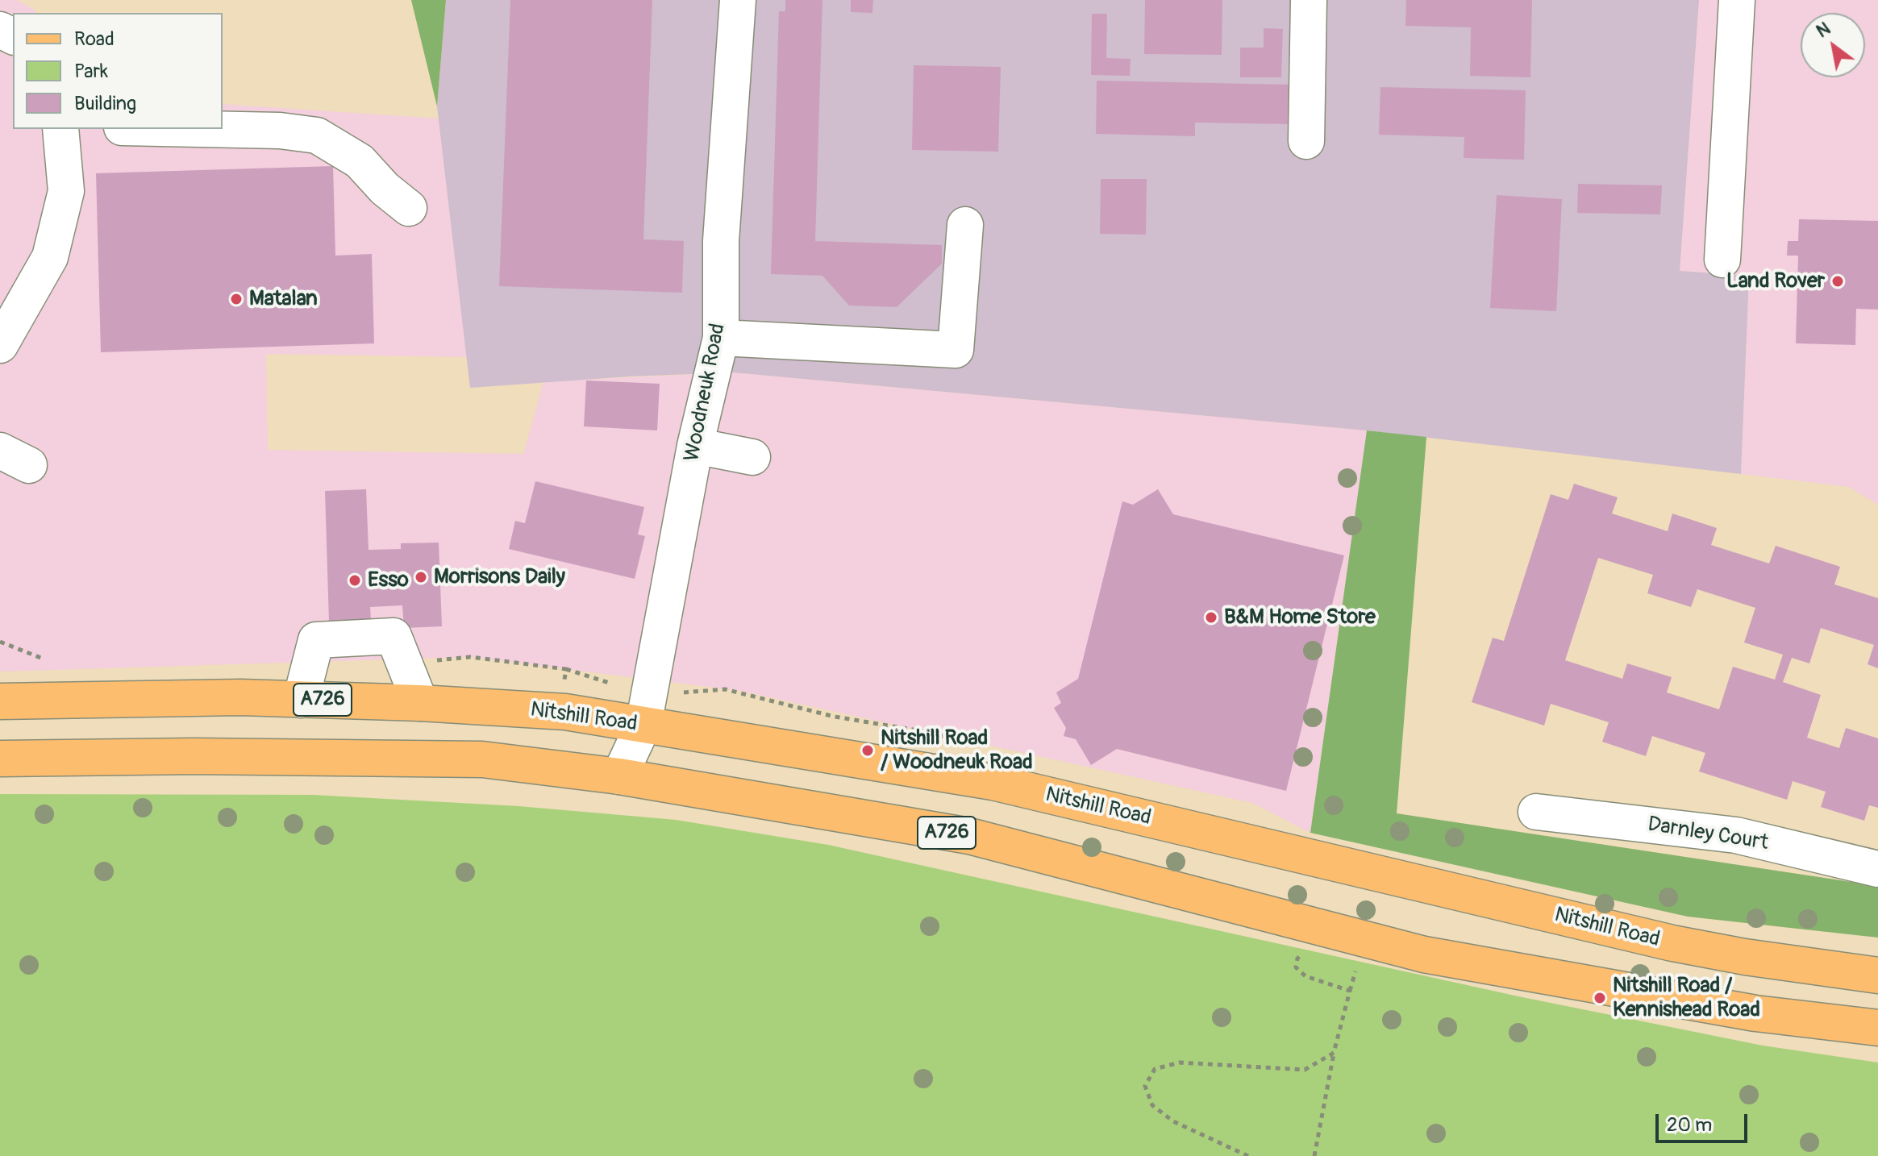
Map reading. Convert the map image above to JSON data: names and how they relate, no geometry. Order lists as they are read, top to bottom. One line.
{"streets":{"main road":["A726","Nitshill Road"],"street":["Woodneuk Road","Darnley Court"]},"crossings":[["Woodneuk Road","A726"],["Woodneuk Road","Nitshill Road"]],"places":["Land Rover","Matalan","Morrisons Daily","Esso","B&M Home Store","Nitshill Road / Woodneuk Road","Nitshill Road / Kennishead Road"],"legend":["Road","Park","Building"],"scale_bar":"20 m","north":"top left"}
